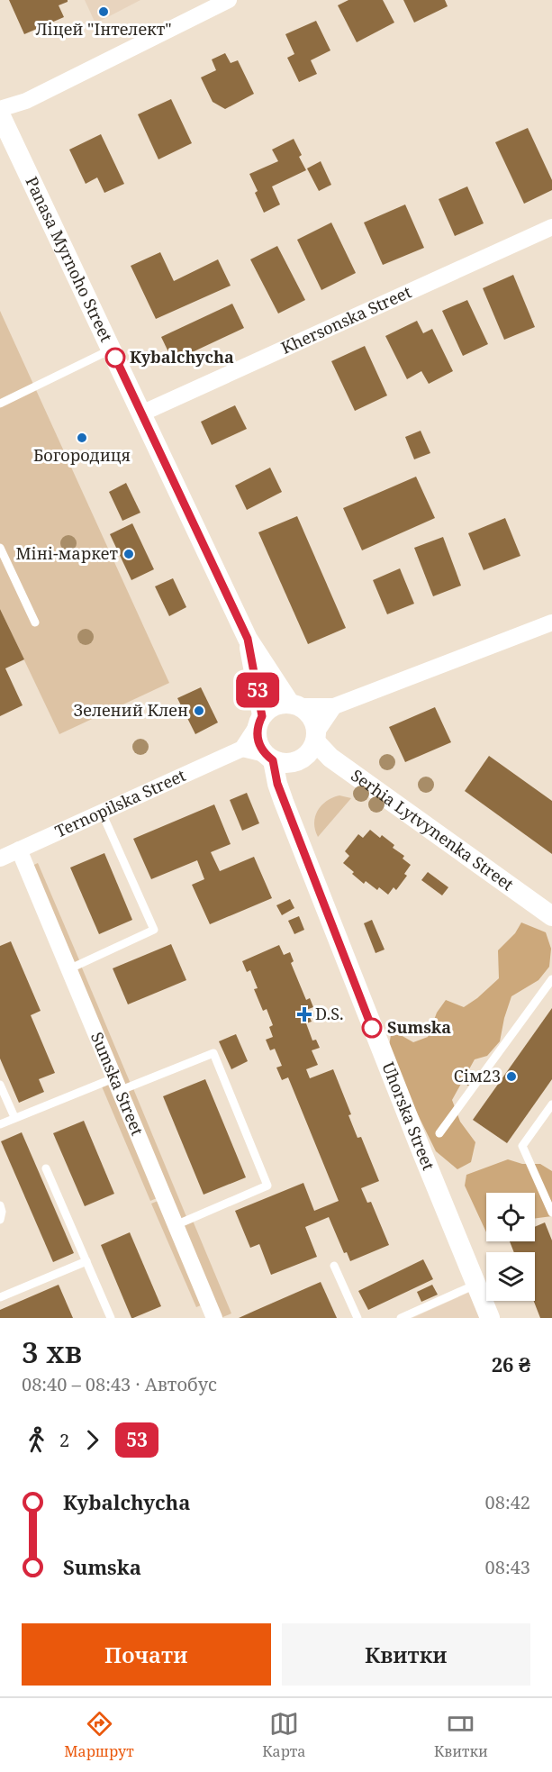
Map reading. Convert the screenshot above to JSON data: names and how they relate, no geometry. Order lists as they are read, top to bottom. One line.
{"streets":{"street":["Panasa Myrnoho Street","Khersonska Street","Ternopilska Street","Serhia Lytvynenka Street","Sumska Street","Uhorska Street"]},"crossings":[["Panasa Myrnoho Street","Khersonska Street"],["Panasa Myrnoho Street","Serhia Lytvynenka Street"],["Panasa Myrnoho Street","Uhorska Street"],["Ternopilska Street","Sumska Street"],["Serhia Lytvynenka Street","Uhorska Street"]],"places":{"other":["Ліцей \"Інтелект\"","Kybalchycha","Богородиця","Міні-маркет","Зелений Клен","Sumska","Сім23"],"health":["D.S."]},"lines":["bus line 53"],"page":{"on_map":"53","heading":["3 хв","08:40 – 08:43 · Автобус","26 ₴"],"legs":["2","53"],"list":[{"name":"Kybalchycha","value":"08:42"},{"name":"Sumska","value":"08:43"}],"buttons":["Почати","Квитки"],"tabs":["Маршрут","Карта","Квитки"]}}
